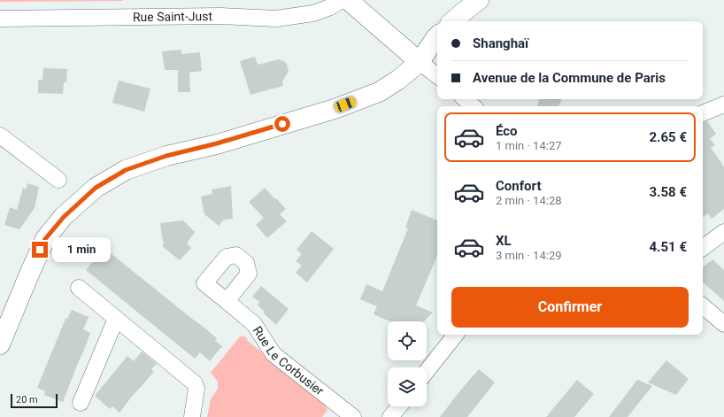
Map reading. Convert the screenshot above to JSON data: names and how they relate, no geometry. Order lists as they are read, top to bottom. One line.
{"streets":{"street":["Rue Saint-Just","Rue Le Corbusier"]},"scale_bar":"20 m","page":{"banner":["Shanghaï","Avenue de la Commune de Paris"],"list":[{"name":"Éco","note":"1 min · 14:27","value":"2.65 €"},{"name":"Confort","note":"2 min · 14:28","value":"3.58 €"},{"name":"XL","note":"3 min · 14:29","value":"4.51 €"}],"bubble":"1 min","buttons":"Confirmer","scale":"20 m"}}
